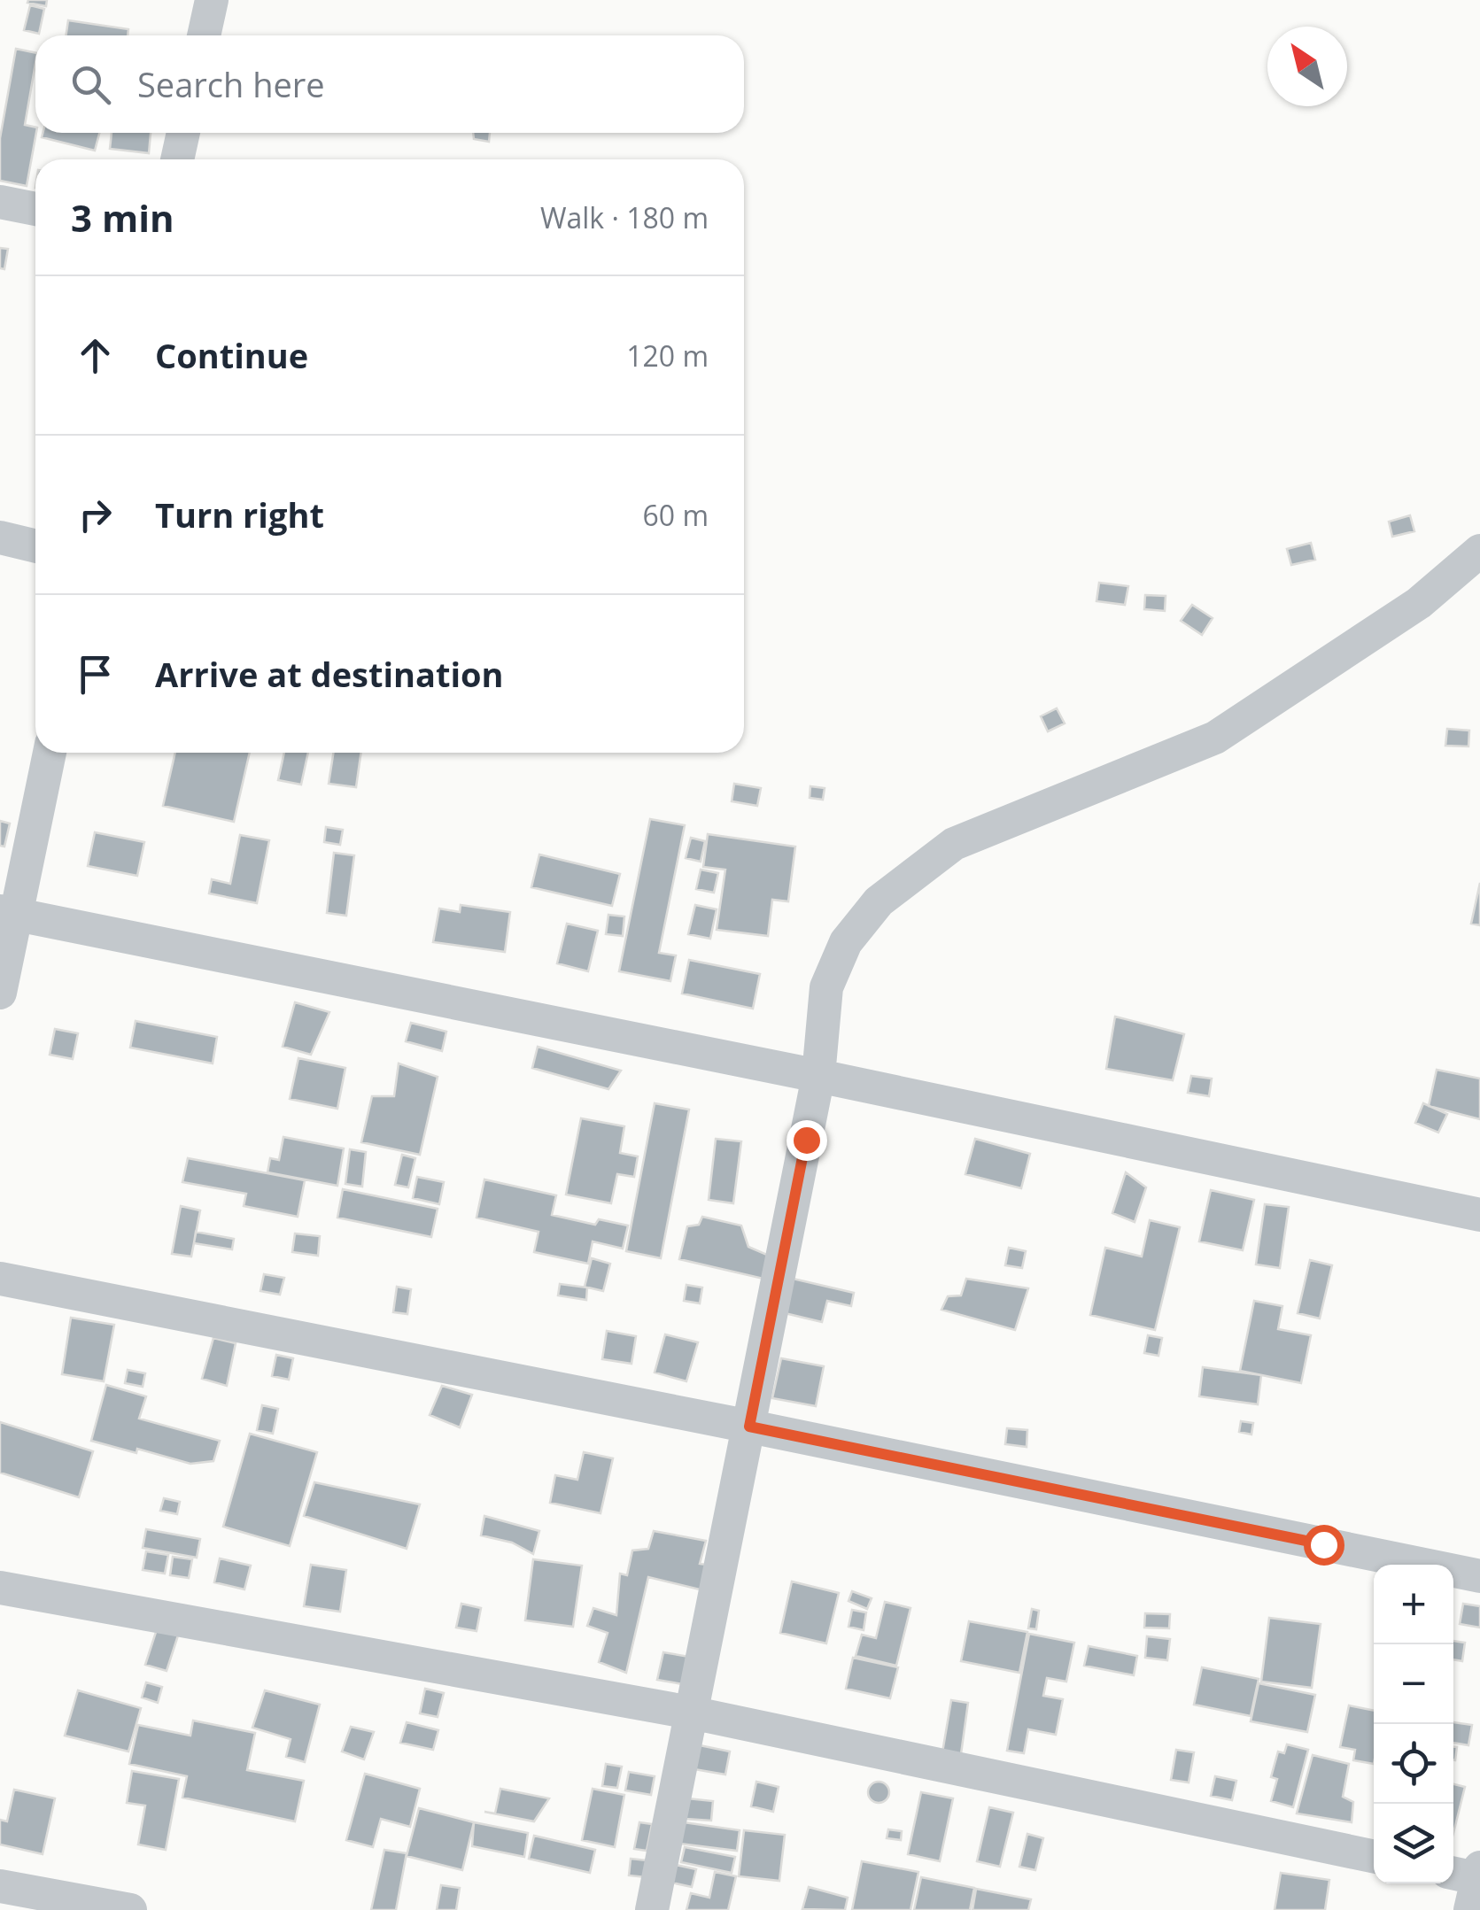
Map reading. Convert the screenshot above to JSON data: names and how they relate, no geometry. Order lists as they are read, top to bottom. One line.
{"north":"top left","page":{"search":"Search here","heading":["3 min","Walk · 180 m"],"list":[["Continue","120 m"],["Turn right","60 m"],"Arrive at destination"],"map_buttons":["+","−"]}}
